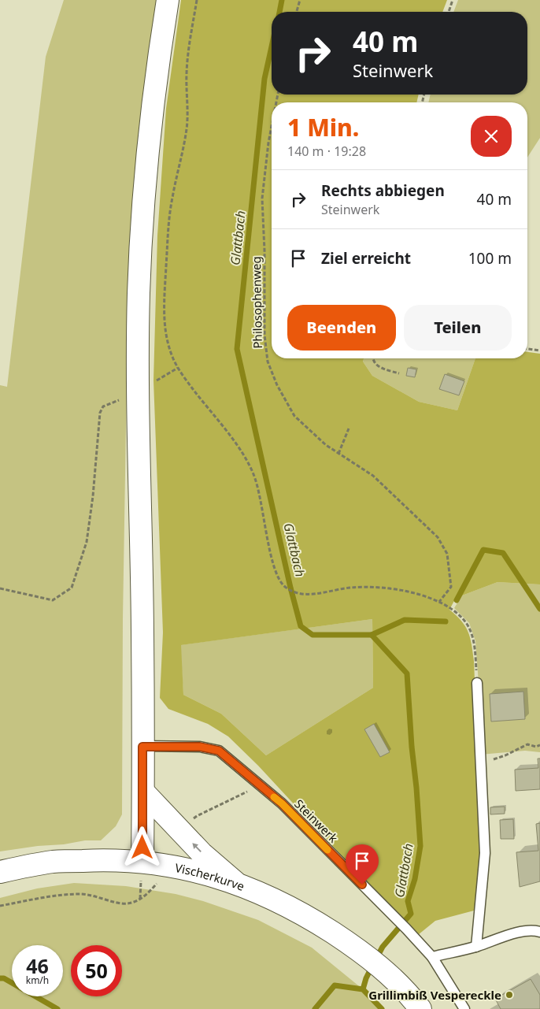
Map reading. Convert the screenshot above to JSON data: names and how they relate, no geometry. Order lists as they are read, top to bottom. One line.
{"streets":{"main road":["Vischerkurve"],"lane":["Steinwerk"],"path":["Philosophenweg"]},"water":["Glattbach"],"places":["Grillimbiß Vespereckle"],"page":{"turn":["40 m","Steinwerk"],"heading":["1 Min.","140 m · 19:28"],"list":[{"name":"Rechts abbiegen","note":"Steinwerk","value":"40 m"},{"name":"Ziel erreicht","value":"100 m"}],"buttons":["Beenden","Teilen"],"speed":"46 km/h","limit":"50"}}
